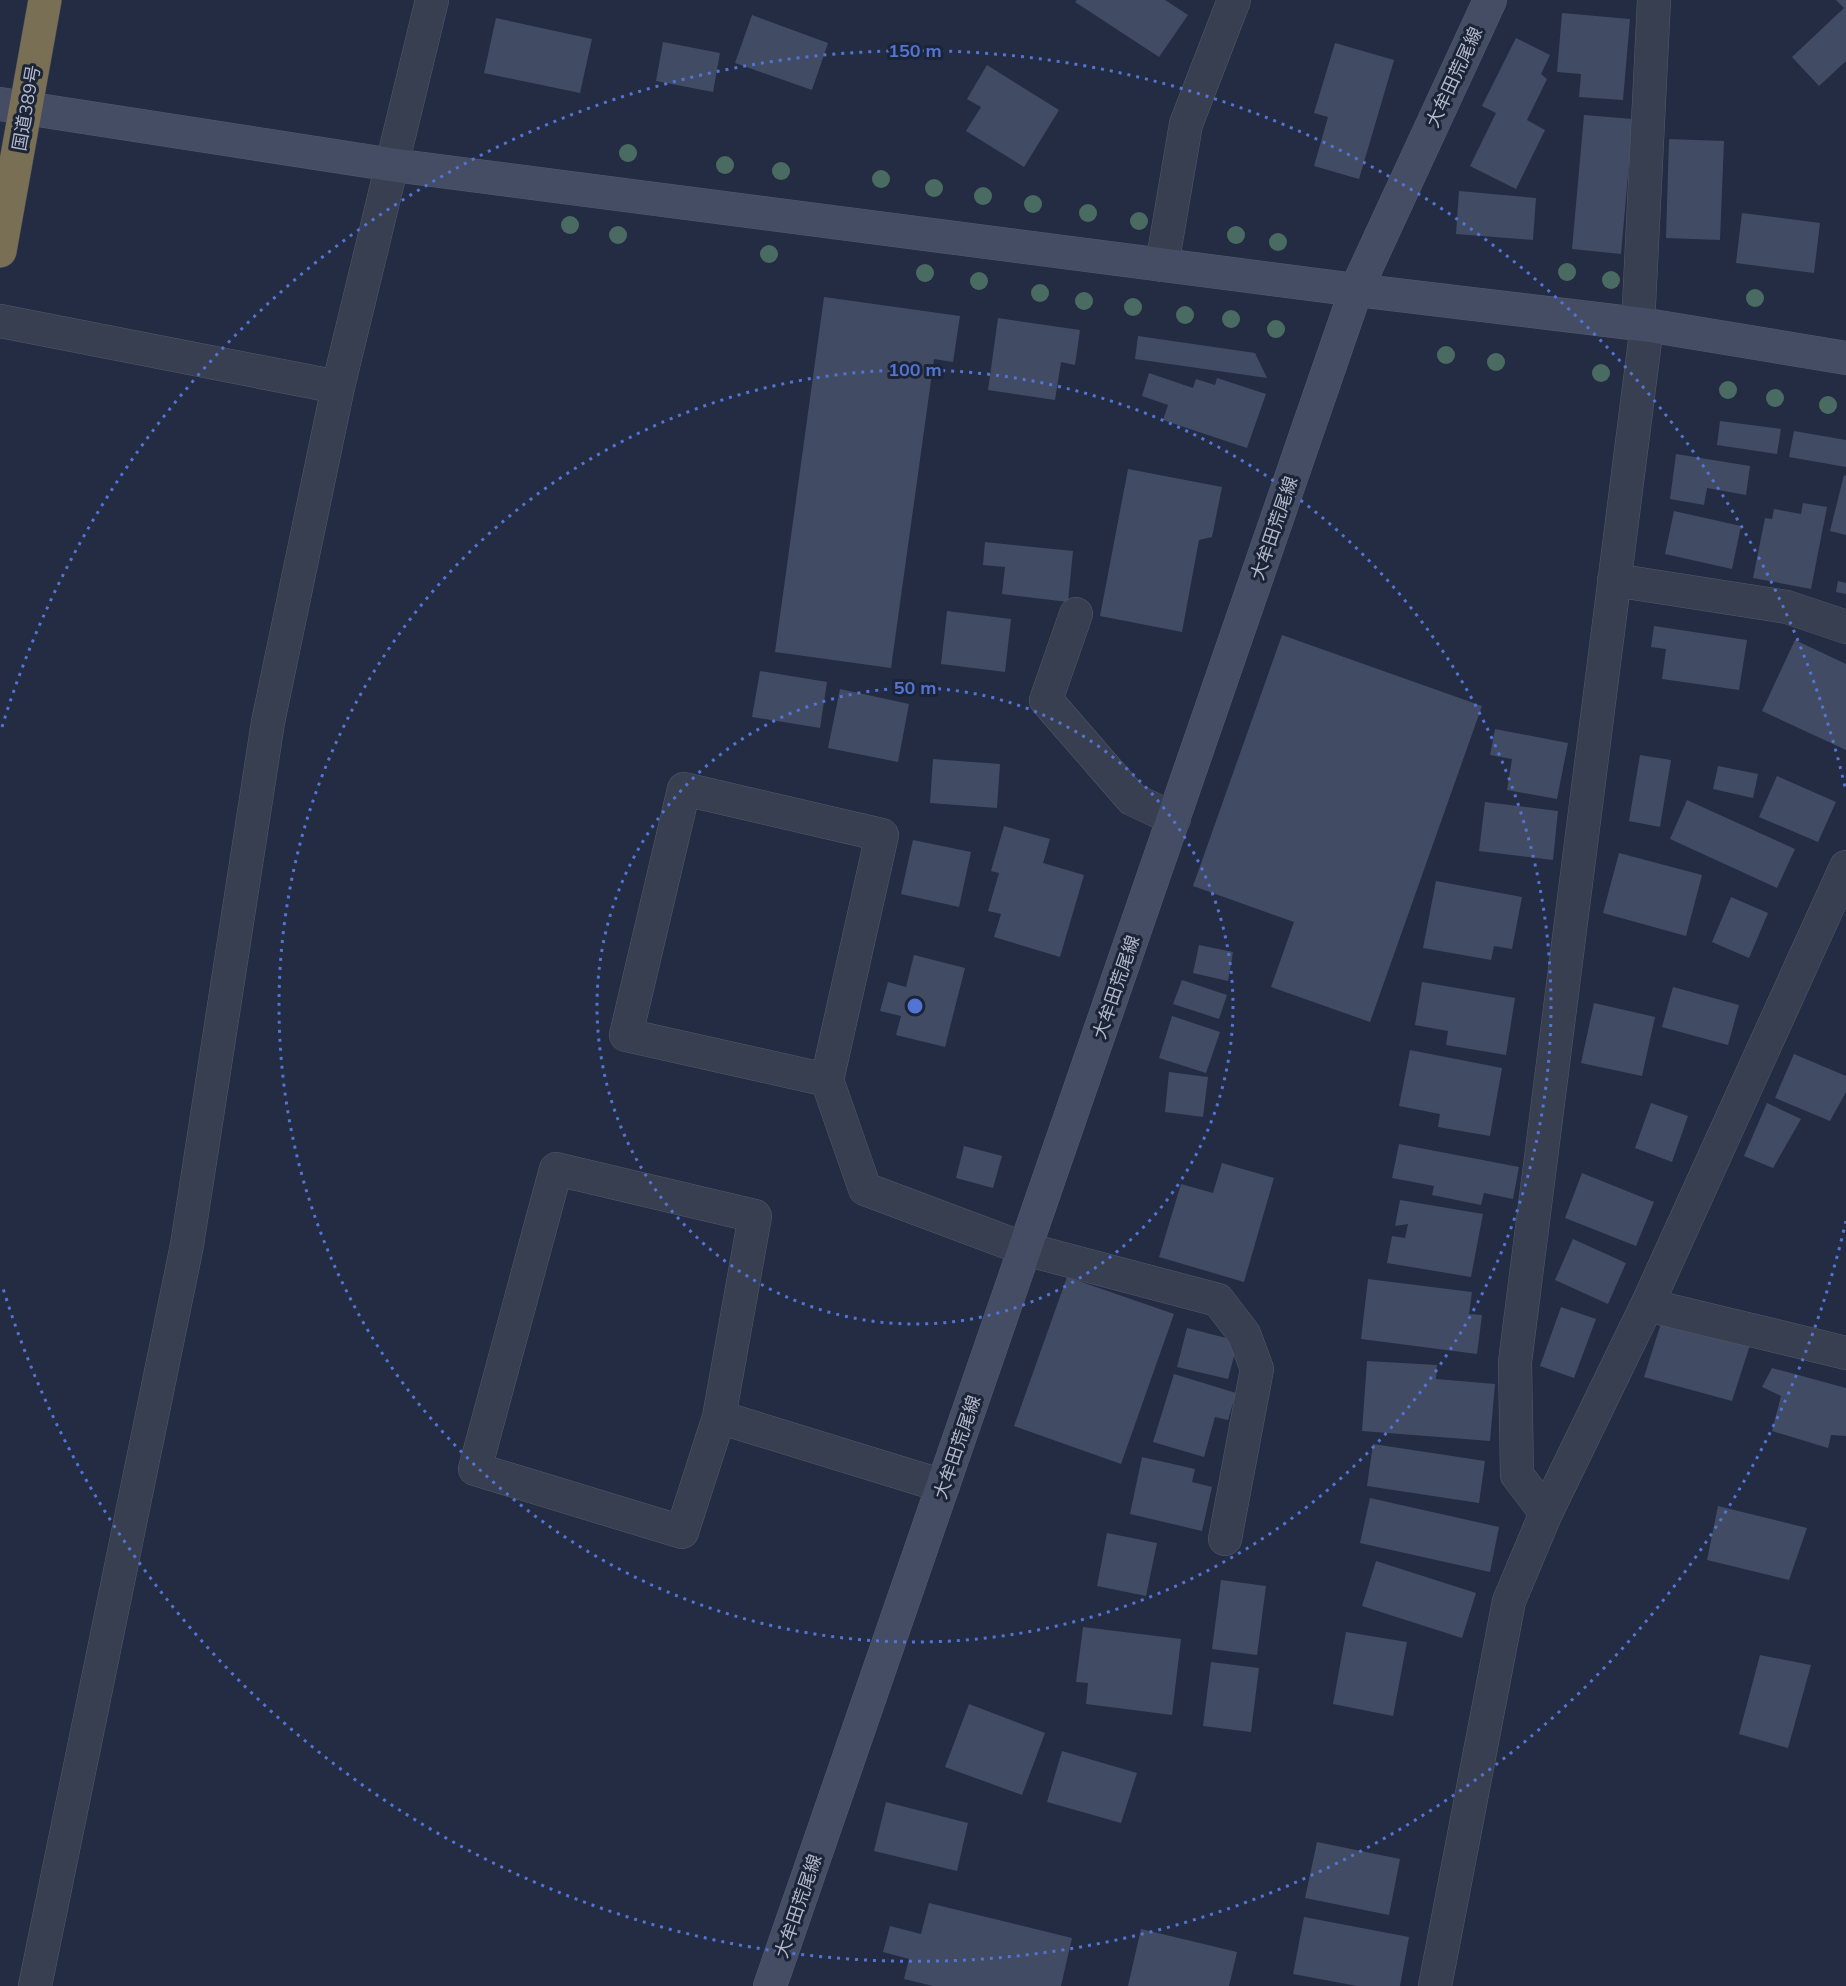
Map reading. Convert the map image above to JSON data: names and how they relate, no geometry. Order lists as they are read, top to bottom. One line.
{"streets":{"highway":["国道389号"],"main road":["大牟田荒尾線"]},"rings":["150 m","100 m","50 m"]}
